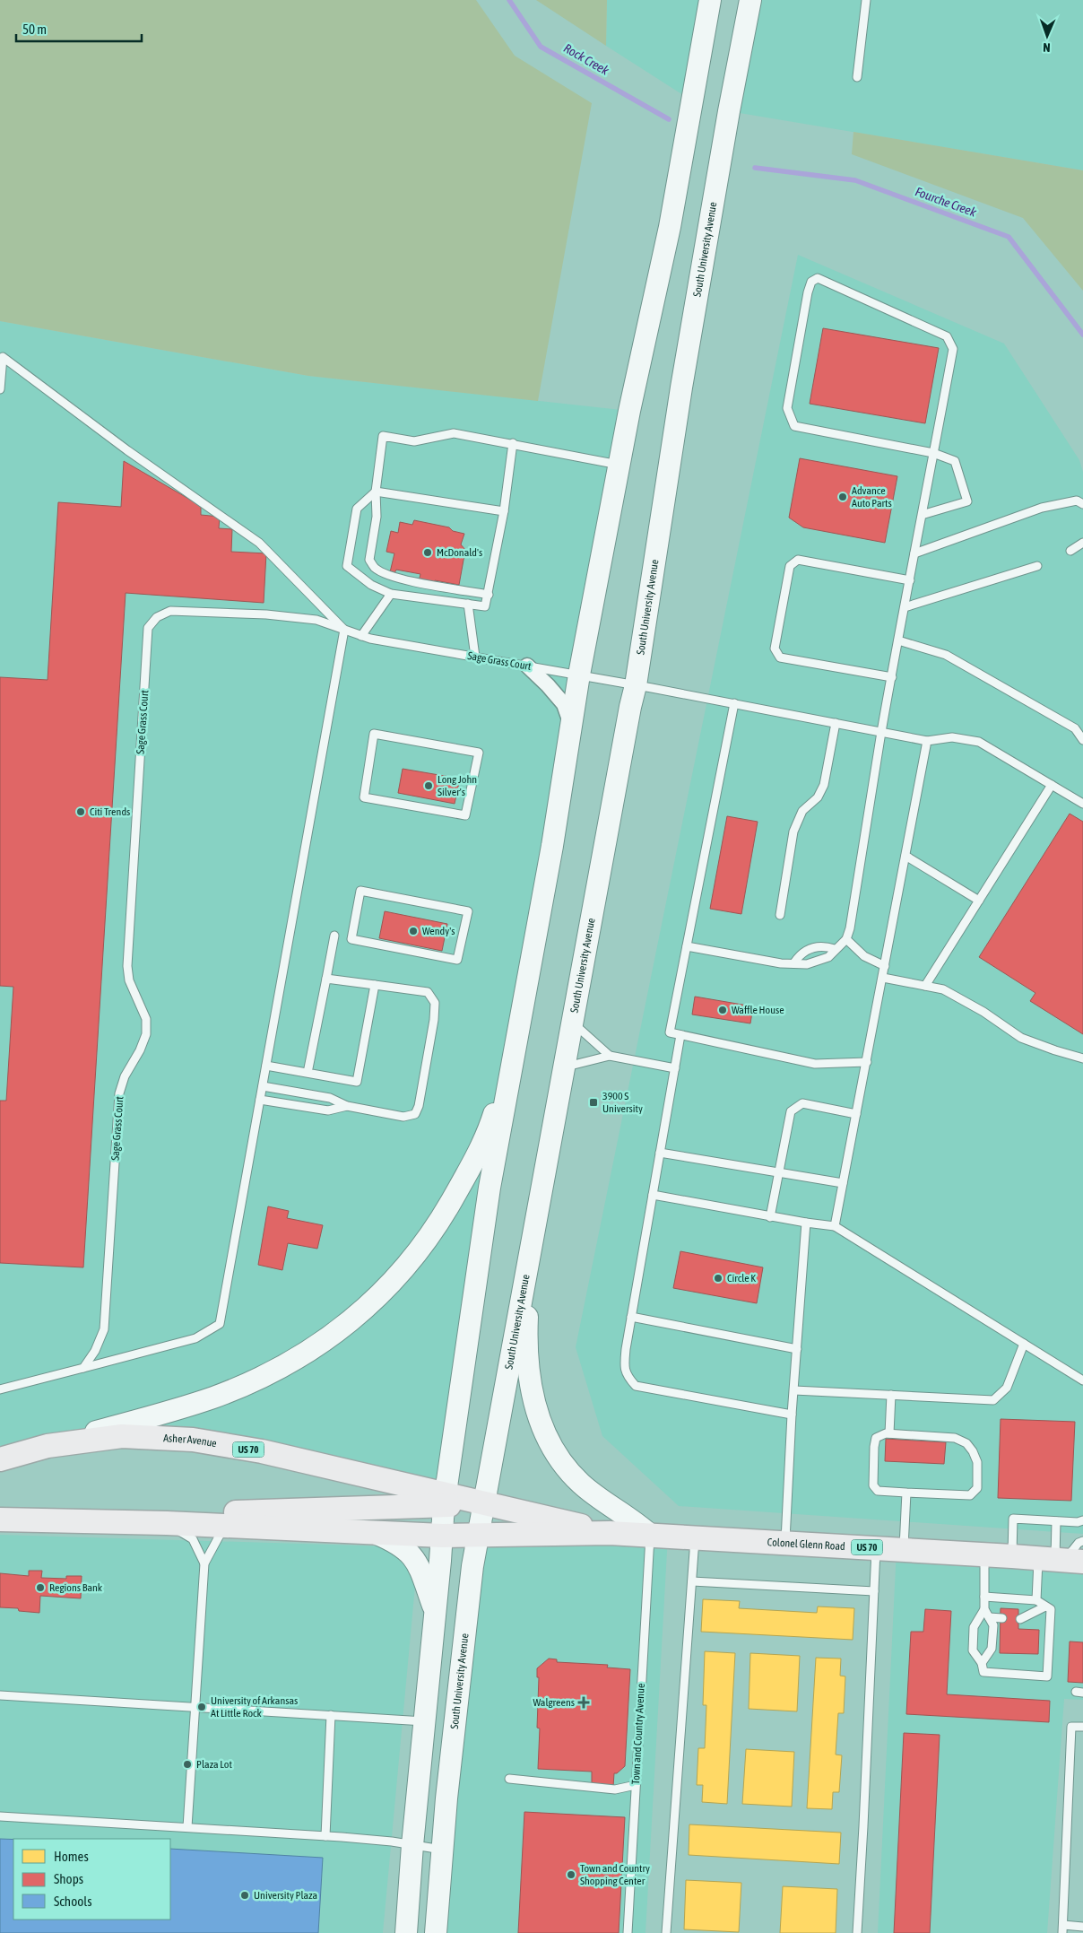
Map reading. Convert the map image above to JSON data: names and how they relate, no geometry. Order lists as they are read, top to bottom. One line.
{"streets":{"main road":["South University Avenue","Asher Avenue","US 70","Colonel Glenn Road"],"lane":["Sage Grass Court","Town and Country Avenue"]},"crossings":[["South University Avenue","Sage Grass Court"],["South University Avenue","US 70"],["South University Avenue","Colonel Glenn Road"],["Asher Avenue","Colonel Glenn Road"],["US 70","Colonel Glenn Road"],["Colonel Glenn Road","Town and Country Avenue"]],"water":["Rock Creek","Fourche Creek"],"places":{"other":["Advance Auto Parts","McDonald's","Long John Silver's","Citi Trends","Wendy's","Waffle House","Circle K","Regions Bank","University of Arkansas At Little Rock","Plaza Lot","Town and Country Shopping Center","University Plaza"],"transit":["3900 S University"],"health":["Walgreens"]},"legend":["Homes","Shops","Schools"],"scale_bar":"50 m","north":"bottom"}
